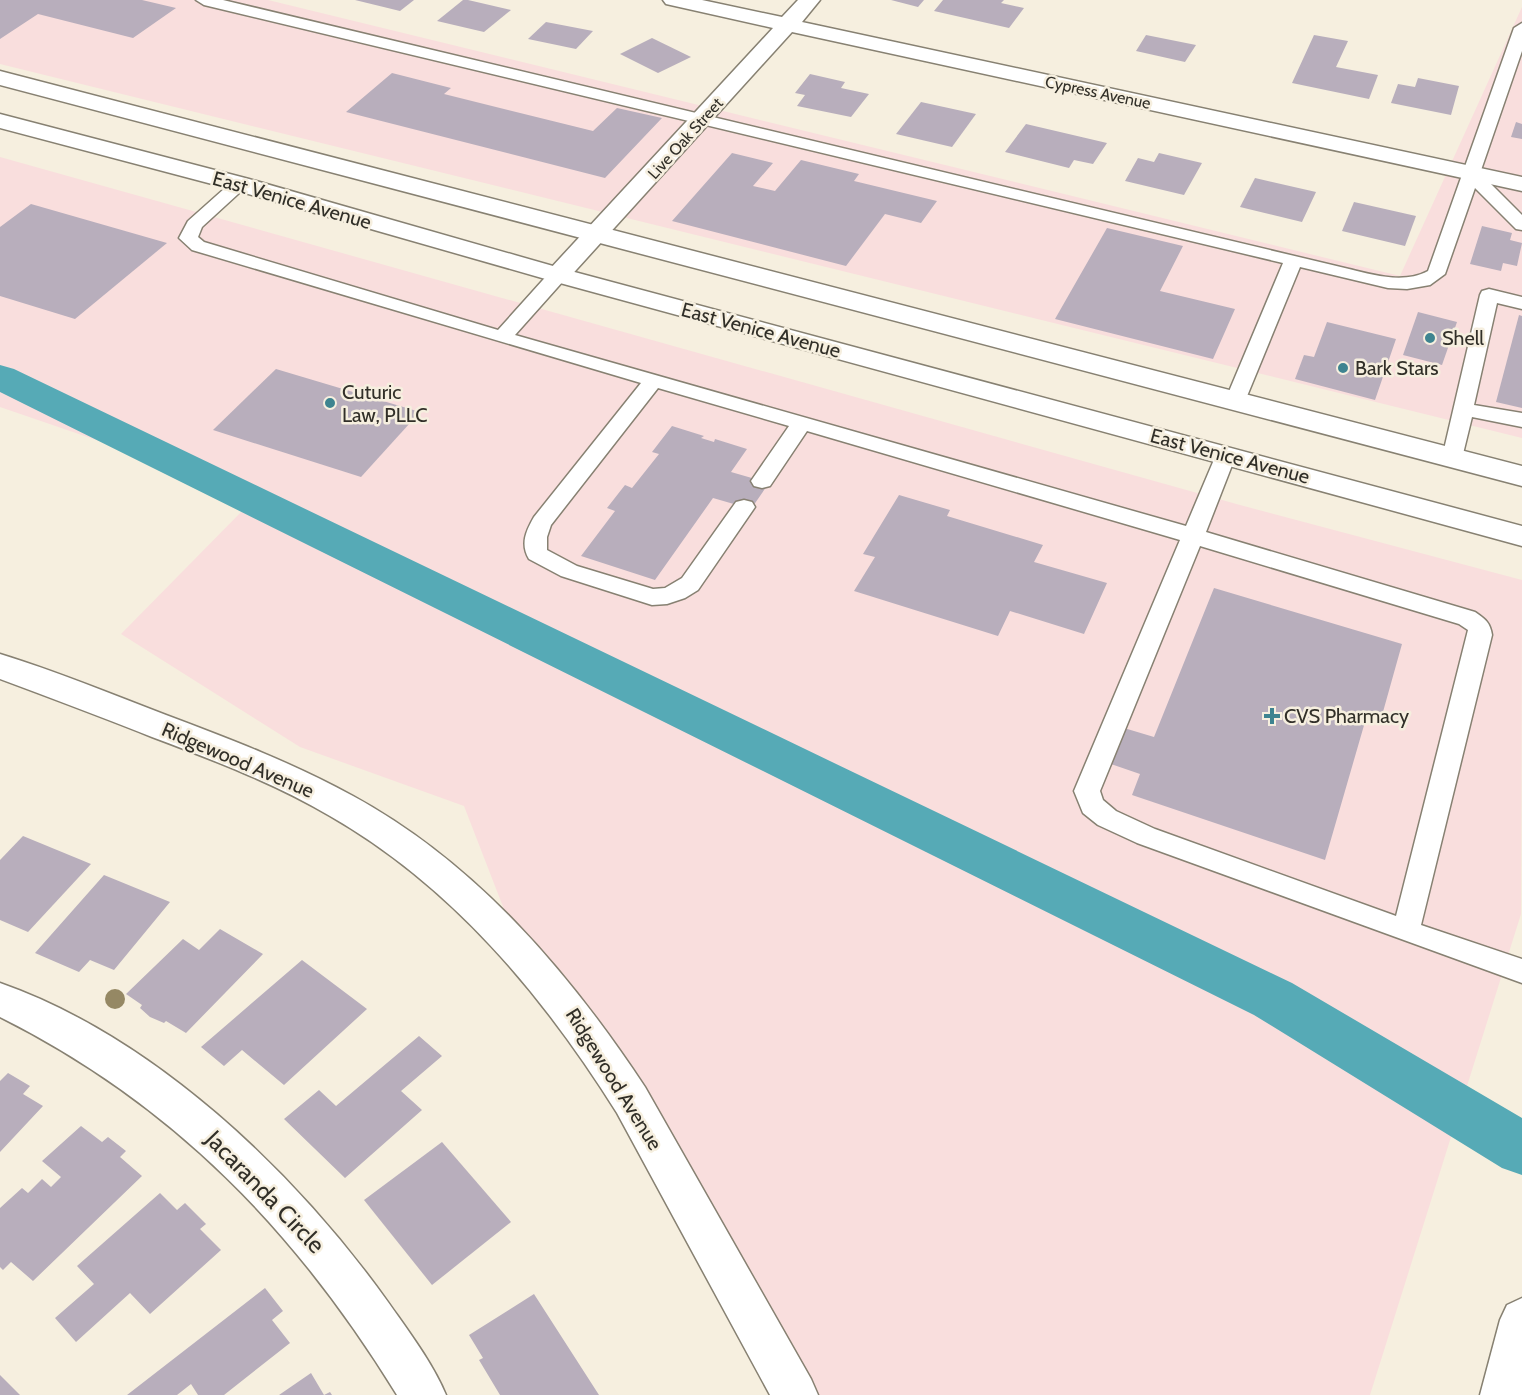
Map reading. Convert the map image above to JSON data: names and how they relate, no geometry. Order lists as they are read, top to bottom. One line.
{"streets":{"main road":["Cypress Avenue","Live Oak Street","East Venice Avenue","Ridgewood Avenue","Jacaranda Circle"]},"crossings":[["Cypress Avenue","Live Oak Street"],["Live Oak Street","East Venice Avenue"]],"places":{"other":["Shell","Bark Stars","Cuturic Law, PLLC"],"health":["CVS Pharmacy"]}}
